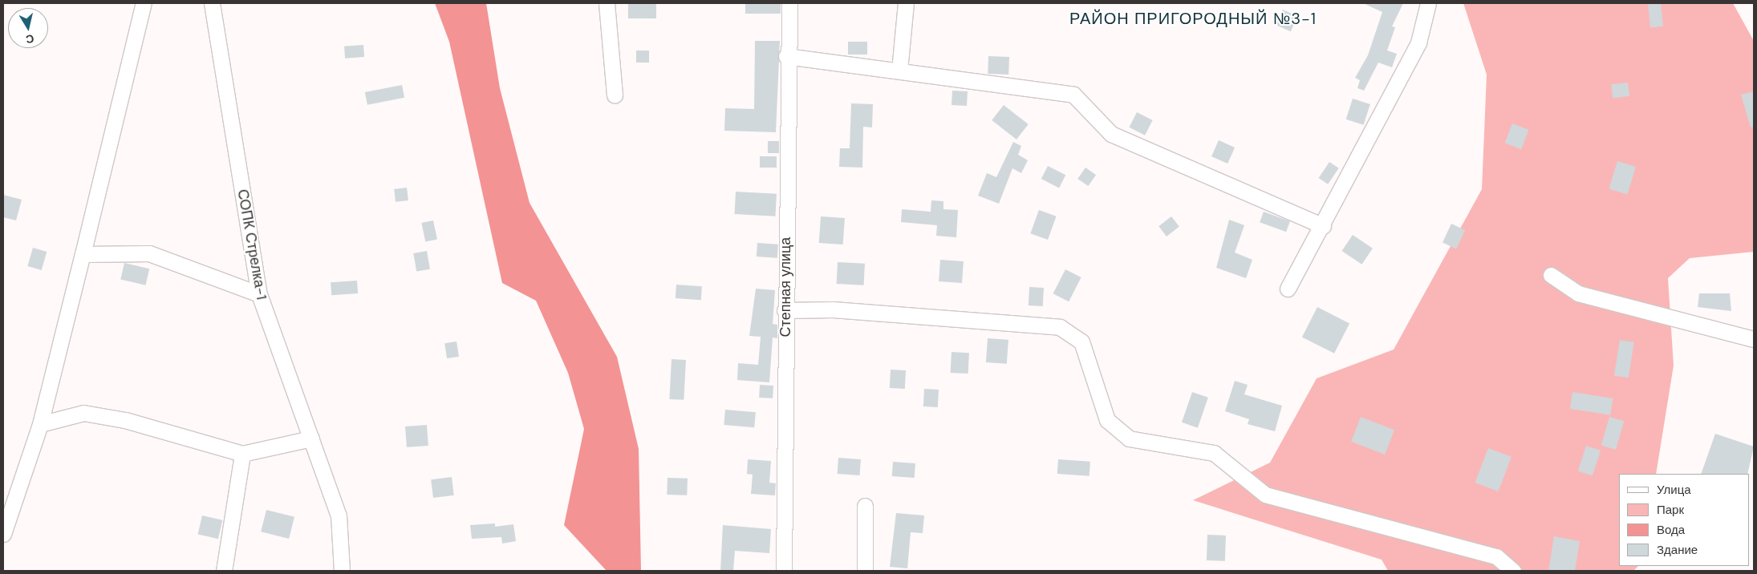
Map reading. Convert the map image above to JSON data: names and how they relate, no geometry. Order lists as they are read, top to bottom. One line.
{"streets":{"street":["СОПК Стрелка-1","Степная улица"]},"districts":["РАЙОН ПРИГОРОДНЫЙ №3-1"],"legend":["Улица","Парк","Вода","Здание"],"north":"bottom"}
